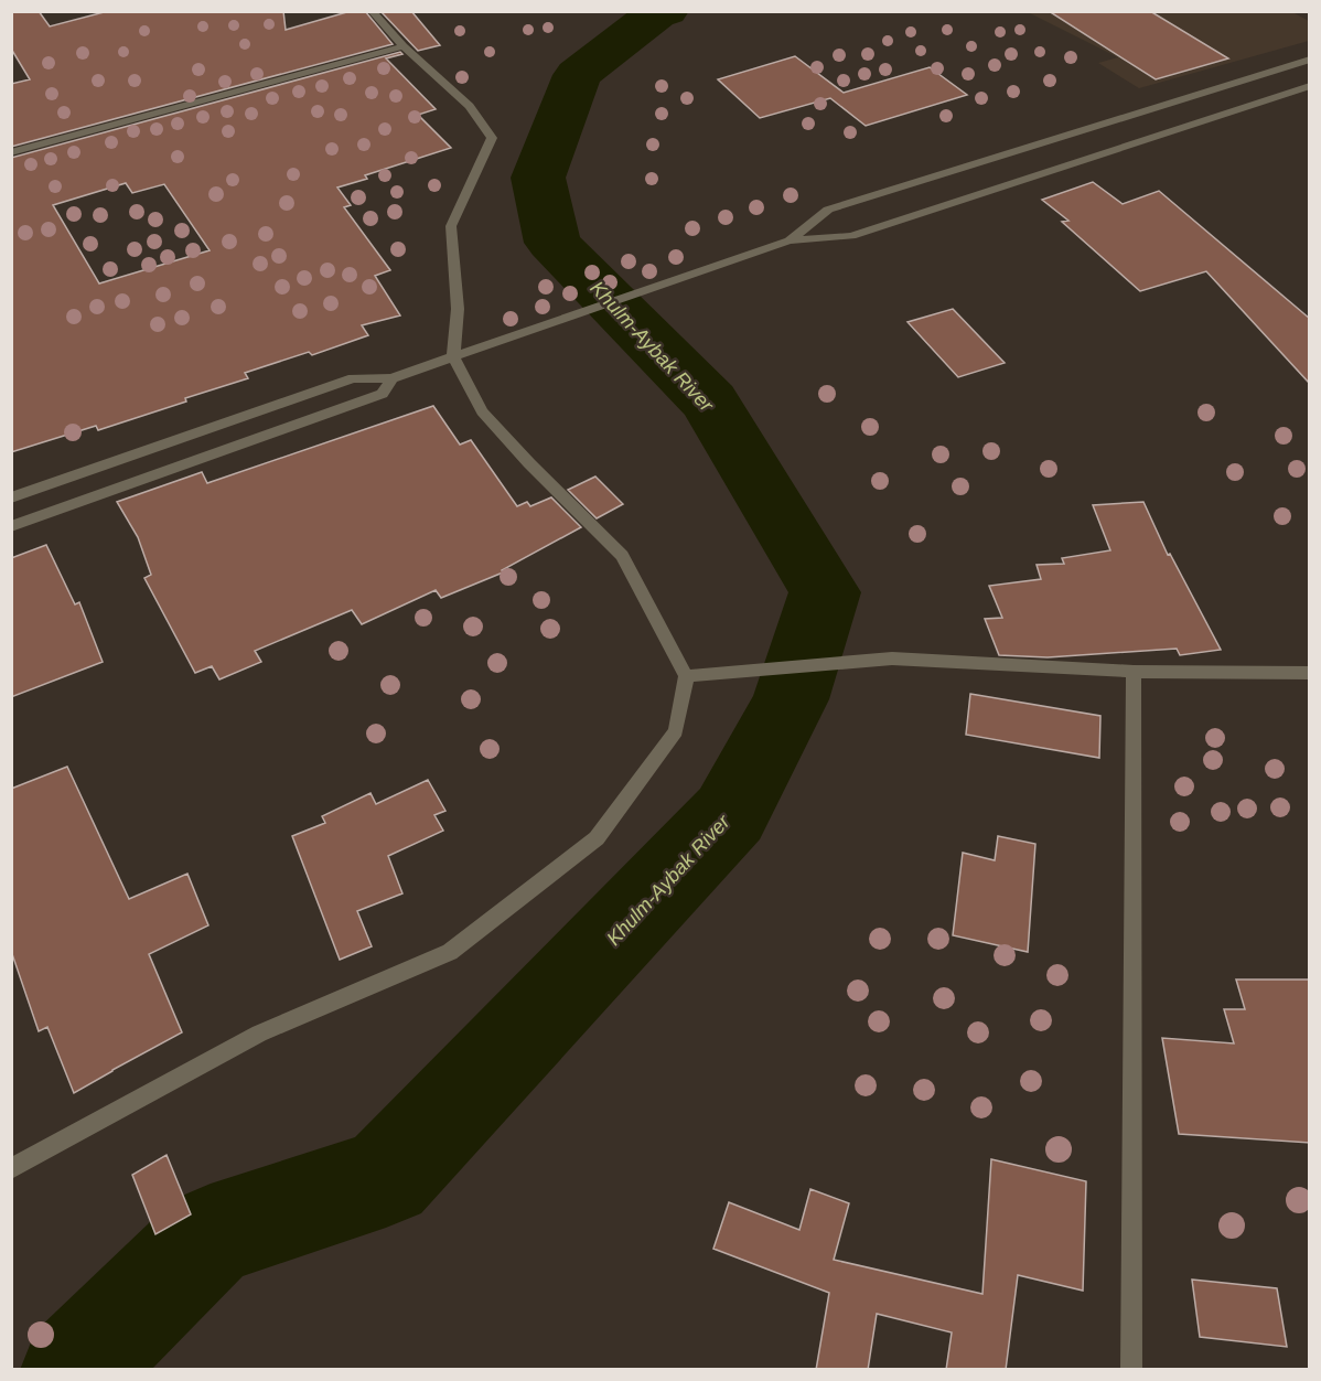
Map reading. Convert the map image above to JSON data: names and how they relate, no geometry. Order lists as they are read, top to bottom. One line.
{"water":["Khulm-Aybak River"]}
